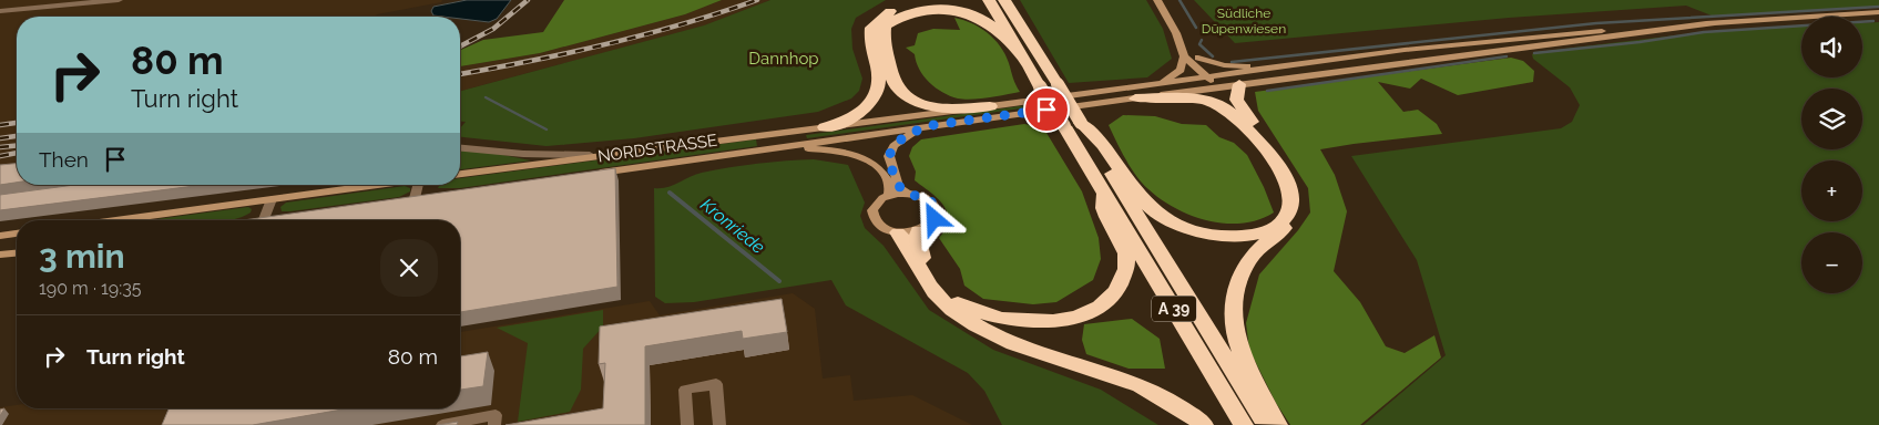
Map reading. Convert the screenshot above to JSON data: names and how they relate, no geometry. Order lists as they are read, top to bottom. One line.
{"streets":{"highway":["A 39"],"main road":["NORDSTRASSE"]},"water":["Kronriede"],"parks":["Südliche Düpenwiesen","Dannhop"],"page":{"map_buttons":["+","−"],"turn":["80 m","Turn right"],"then":"Then","heading":["3 min","190 m · 19:35"],"list":[{"name":"Turn right","value":"80 m"}]}}
